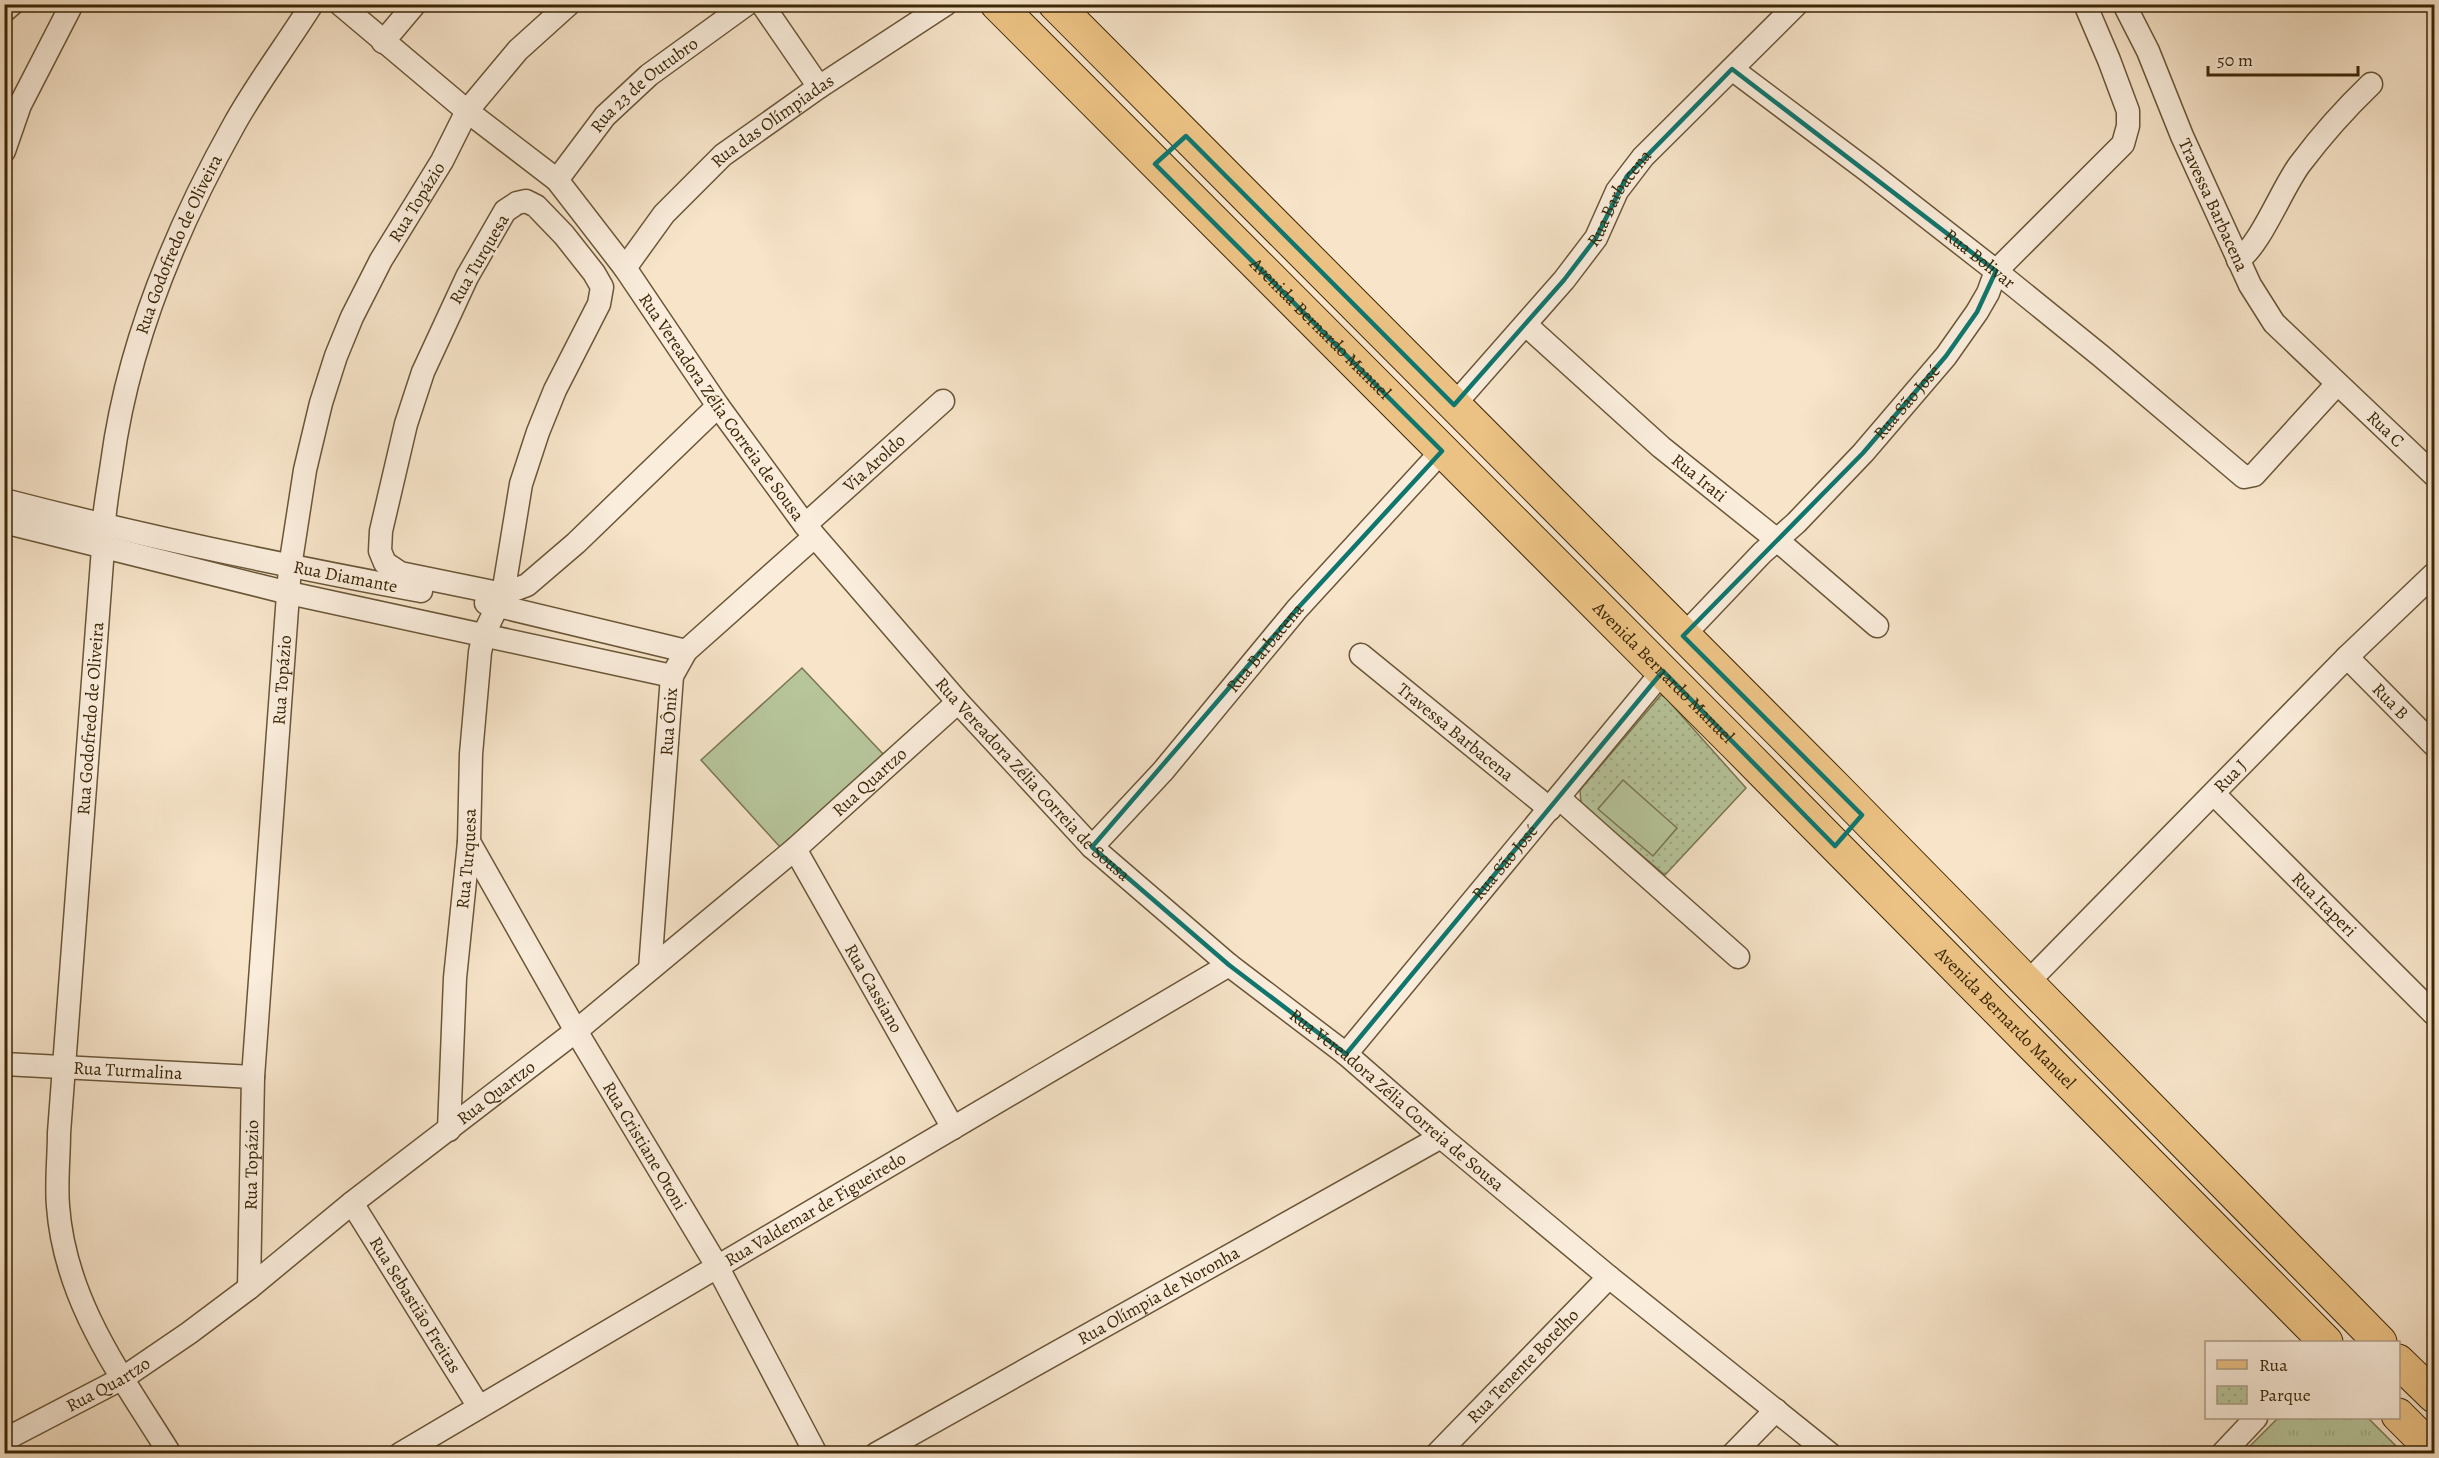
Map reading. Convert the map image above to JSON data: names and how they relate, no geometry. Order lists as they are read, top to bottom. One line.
{"streets":{"main road":["Avenida Bernardo Manuel"],"street":["Rua 23 de Outubro","Rua das Olímpiadas","Rua Barbacena","Rua Topázio","Travessa Barbacena","Rua Godofredo de Oliveira","Rua Bolivar","Rua Turquesa","Rua São José","Rua Vereadora Zélia Correia de Sousa","Rua C","Via Aroldo","Rua Irati","Rua Diamante","Rua B","Rua Ônix","Rua J","Rua Quartzo","Rua Itaperi","Rua Cassiano","Rua Turmalina","Rua Cristiane Otoni","Rua Valdemar de Figueiredo","Rua Olímpia de Noronha","Rua Sebastião Freitas","Rua Tenente Botelho"]},"crossings":[["Rua 23 de Outubro","Rua Vereadora Zélia Correia de Sousa"],["Rua das Olímpiadas","Rua Vereadora Zélia Correia de Sousa"],["Rua Barbacena","Rua Bolivar"],["Rua Barbacena","Avenida Bernardo Manuel"],["Rua Barbacena","Rua Vereadora Zélia Correia de Sousa"],["Rua Barbacena","Rua Irati"],["Rua Topázio","Rua Vereadora Zélia Correia de Sousa"],["Rua Topázio","Rua Diamante"],["Rua Topázio","Rua Quartzo"],["Rua Topázio","Rua Turmalina"],["Travessa Barbacena","Rua Bolivar"],["Travessa Barbacena","Rua São José"],["Travessa Barbacena","Rua C"],["Rua Godofredo de Oliveira","Rua Diamante"],["Rua Godofredo de Oliveira","Rua Quartzo"],["Rua Godofredo de Oliveira","Rua Turmalina"],["Rua Bolivar","Rua São José"],["Rua Bolivar","Rua C"],["Rua Turquesa","Rua Diamante"],["Rua Turquesa","Rua Quartzo"],["Rua Turquesa","Rua Cristiane Otoni"],["Avenida Bernardo Manuel","Rua São José"],["Rua São José","Rua Vereadora Zélia Correia de Sousa"],["Rua São José","Rua Irati"],["Rua Vereadora Zélia Correia de Sousa","Via Aroldo"],["Rua Vereadora Zélia Correia de Sousa","Rua Ônix"],["Rua Vereadora Zélia Correia de Sousa","Rua Quartzo"],["Rua Vereadora Zélia Correia de Sousa","Rua Valdemar de Figueiredo"],["Rua Vereadora Zélia Correia de Sousa","Rua Olímpia de Noronha"],["Rua Vereadora Zélia Correia de Sousa","Rua Tenente Botelho"],["Via Aroldo","Rua Ônix"],["Rua Diamante","Rua Ônix"],["Rua B","Rua J"],["Rua Ônix","Rua Quartzo"],["Rua J","Rua Itaperi"],["Rua Quartzo","Rua Cassiano"],["Rua Quartzo","Rua Cristiane Otoni"],["Rua Quartzo","Rua Sebastião Freitas"],["Rua Cassiano","Rua Valdemar de Figueiredo"],["Rua Cristiane Otoni","Rua Valdemar de Figueiredo"],["Rua Valdemar de Figueiredo","Rua Sebastião Freitas"]],"legend":["Rua","Parque"],"scale_bar":"50 m"}
